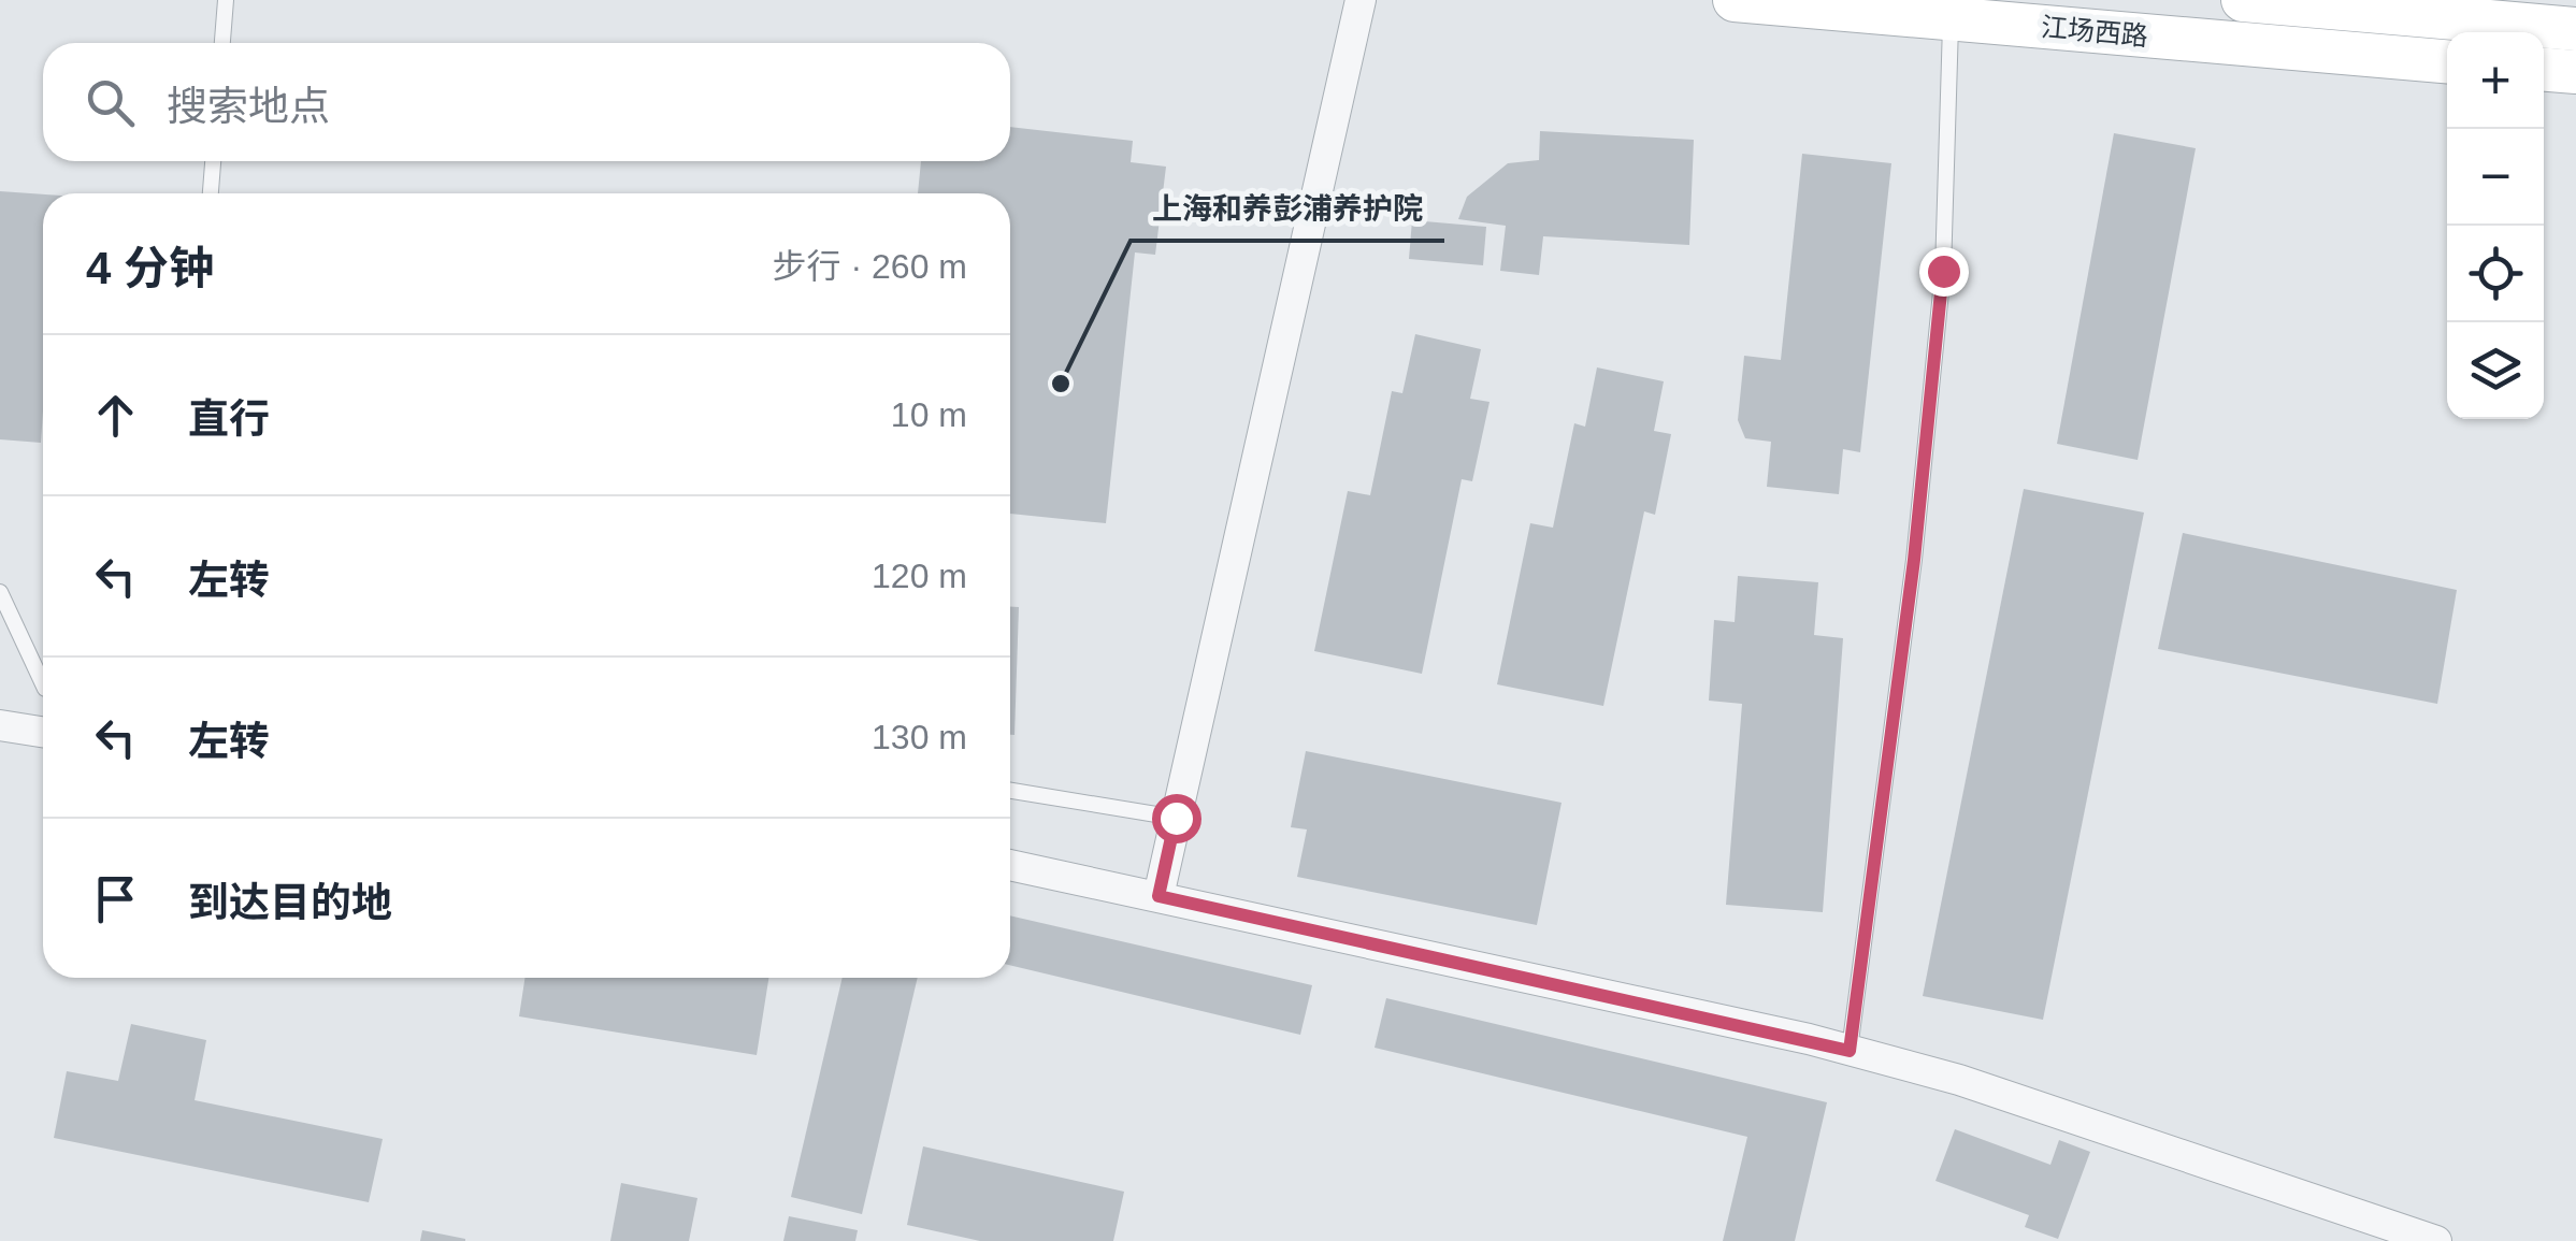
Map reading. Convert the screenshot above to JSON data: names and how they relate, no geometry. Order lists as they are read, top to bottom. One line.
{"streets":{"main road":["江场西路"]},"places":["上海和养彭浦养护院"],"page":{"map_buttons":["+","−"],"search":"搜索地点","heading":["4 分钟","步行 · 260 m"],"list":[["直行","10 m"],["左转","120 m"],["左转","130 m"],"到达目的地"]}}
